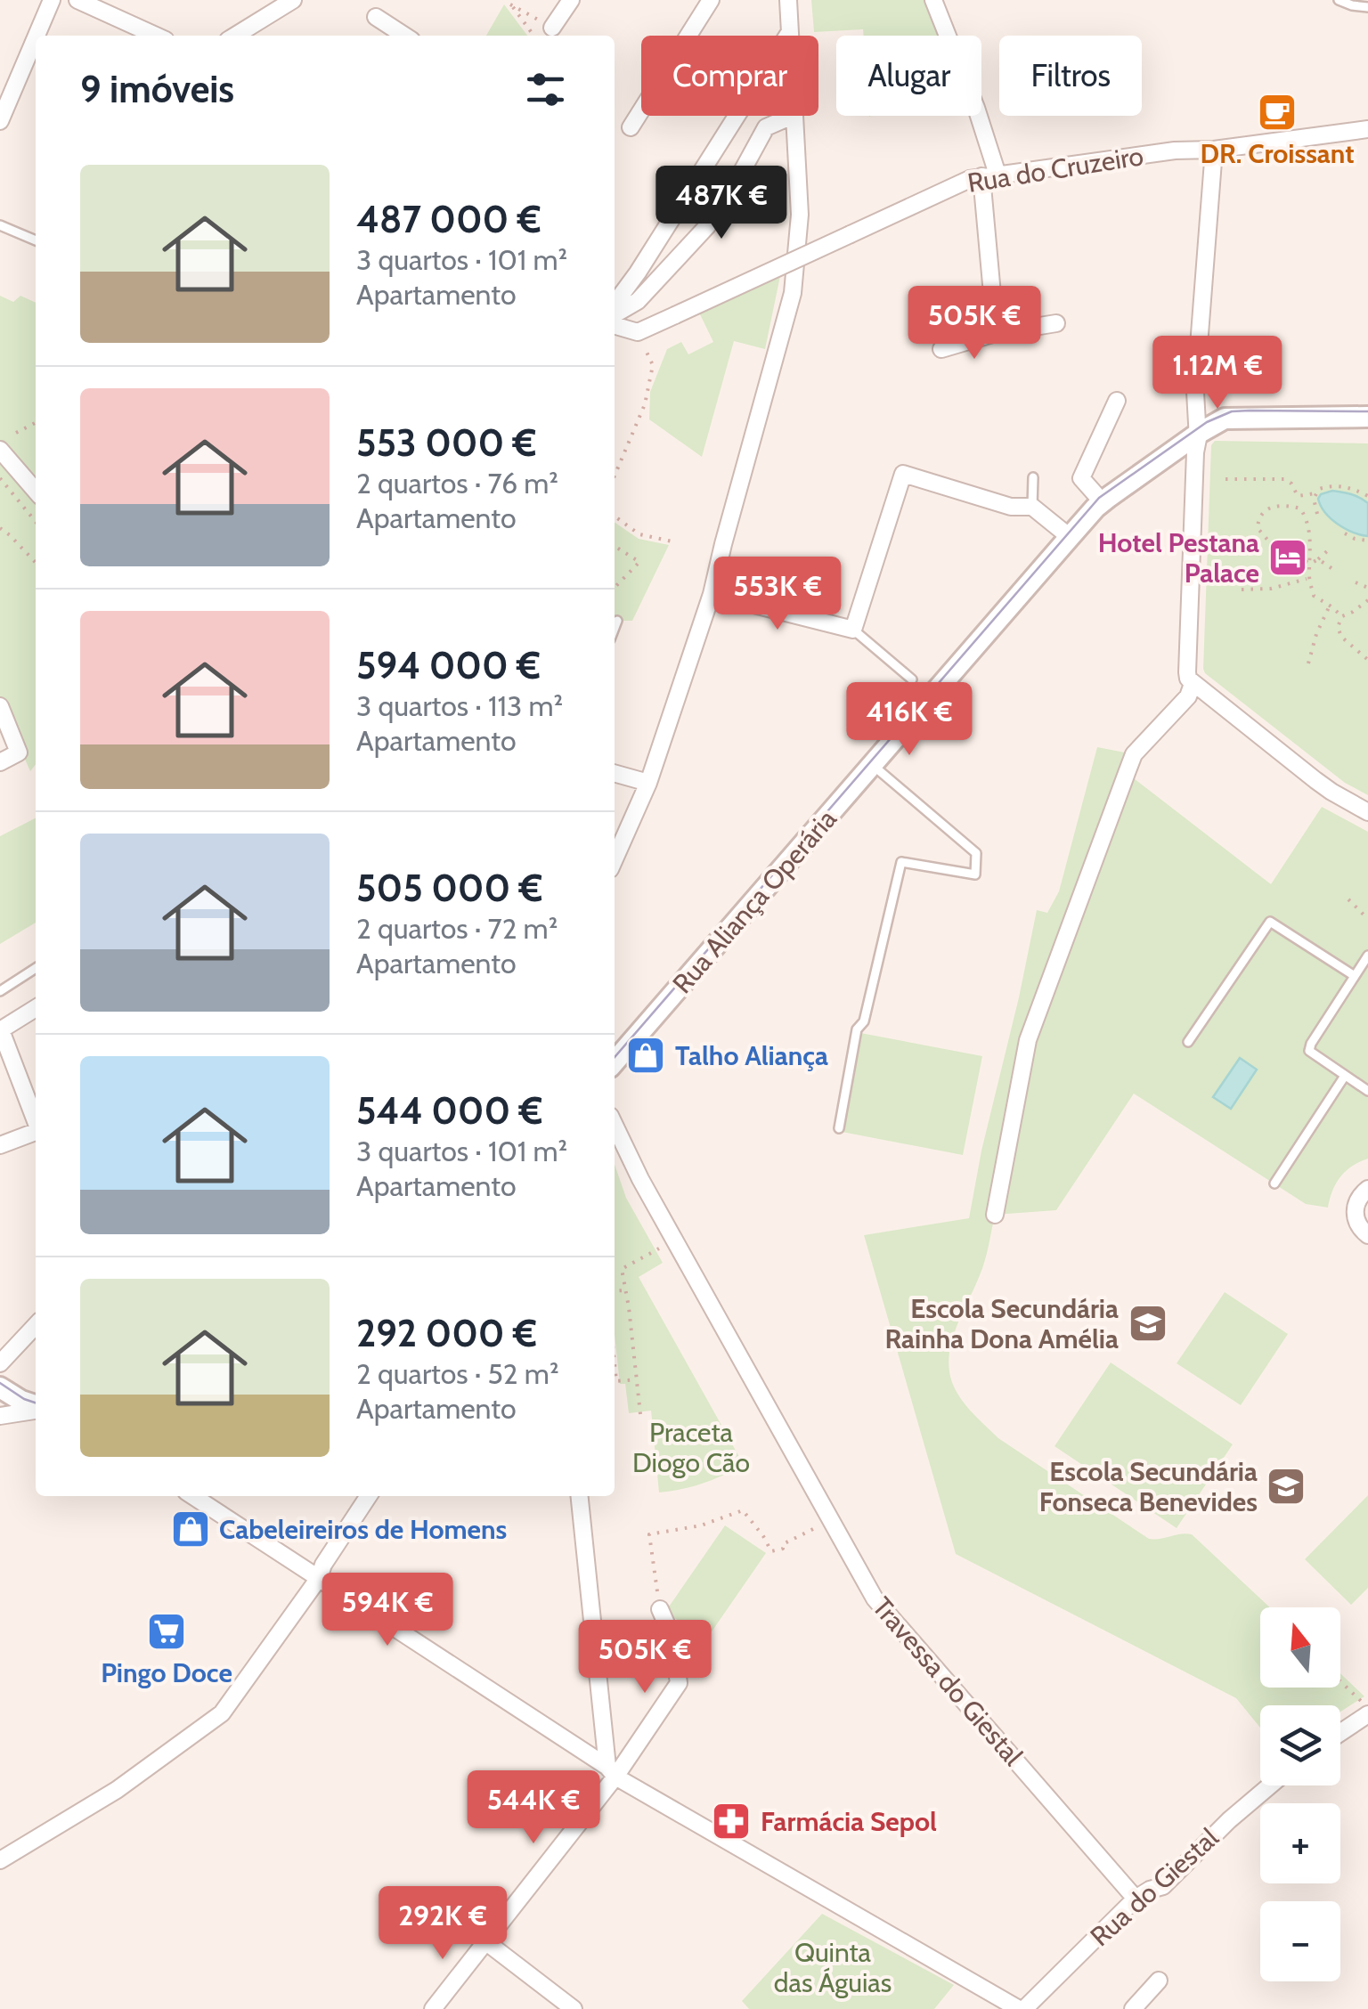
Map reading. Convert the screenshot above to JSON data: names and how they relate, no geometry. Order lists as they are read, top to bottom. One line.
{"streets":{"street":["Rua do Cruzeiro","Rua Aliança Operária","Travessa do Giestal","Rua do Giestal"]},"crossings":[["Travessa do Giestal","Rua do Giestal"]],"parks":["Praceta Diogo Cão","Quinta das Águias"],"places":{"cafe":["DR. Croissant"],"hotel":["Hotel Pestana Palace"],"shop":["Talho Aliança","Cabeleireiros de Homens"],"school or university":["Escola Secundária Rainha Dona Amélia","Escola Secundária Fonseca Benevides"],"supermarket":["Pingo Doce"],"pharmacy":["Farmácia Sepol"]},"north":"top","page":{"chip":["Comprar","Alugar","Filtros"],"heading":"9 imóveis","list":[{"name":"487 000 €","note":"3 quartos · 101 m² · Apartamento"},{"name":"553 000 €","note":"2 quartos · 76 m² · Apartamento"},{"name":"594 000 €","note":"3 quartos · 113 m² · Apartamento"},{"name":"505 000 €","note":"2 quartos · 72 m² · Apartamento"},{"name":"544 000 €","note":"3 quartos · 101 m² · Apartamento"},{"name":"292 000 €","note":"2 quartos · 52 m² · Apartamento"}],"price":["487K €","505K €","1.12M €","553K €","416K €","594K €","505K €","544K €","292K €"],"map_buttons":["+","−"]}}
